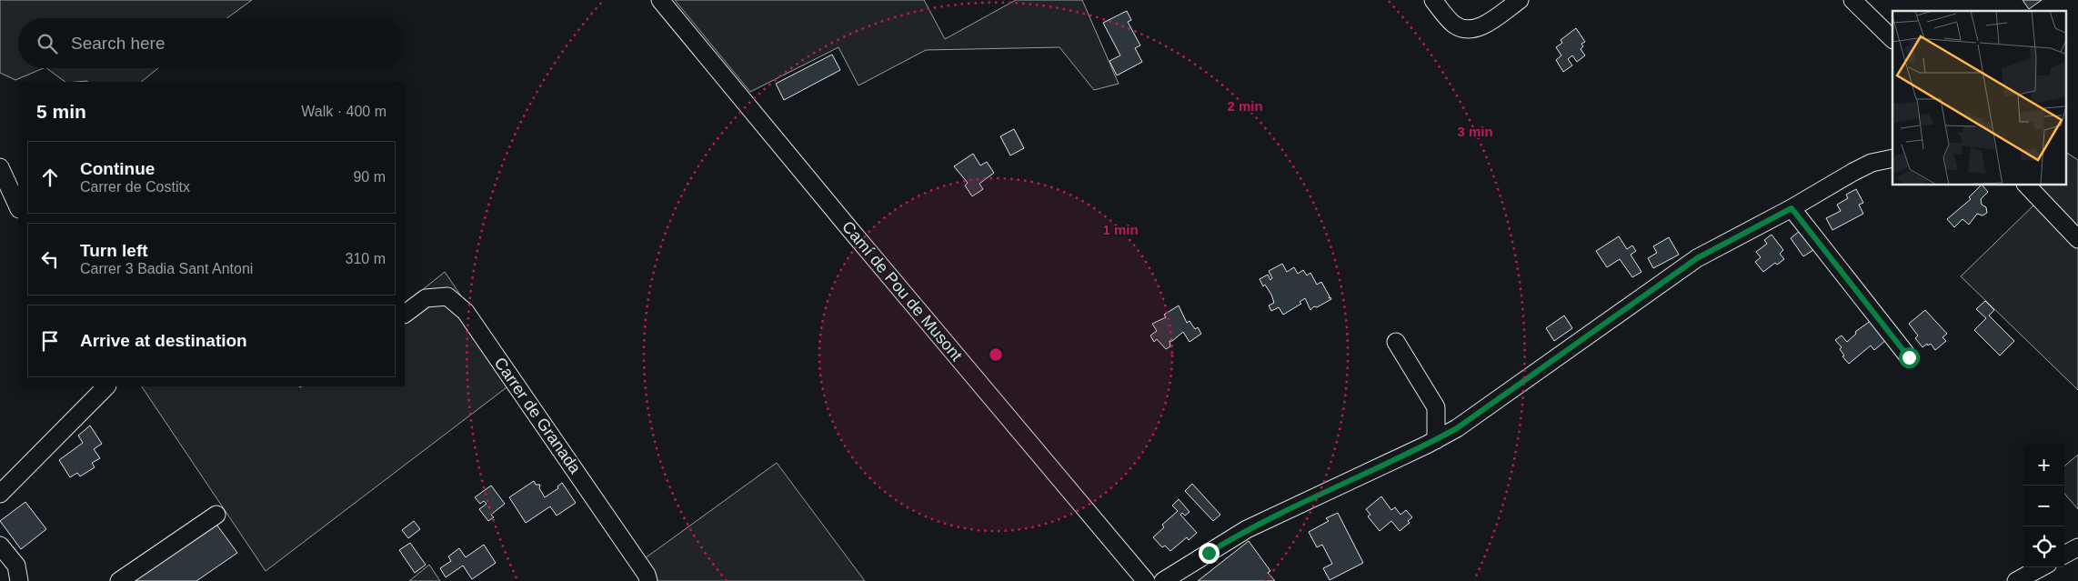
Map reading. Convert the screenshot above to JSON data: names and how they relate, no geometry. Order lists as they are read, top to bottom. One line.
{"streets":{"street":["Camí de Pou de Musont","Carrer de Granada"]},"page":{"search":"Search here","heading":["5 min","Walk · 400 m"],"list":[["Continue","Carrer de Costitx","90 m"],["Turn left","Carrer 3 Badia Sant Antoni","310 m"],"Arrive at destination"],"map_buttons":["+","−"]},"rings":["2 min","3 min","1 min"]}
